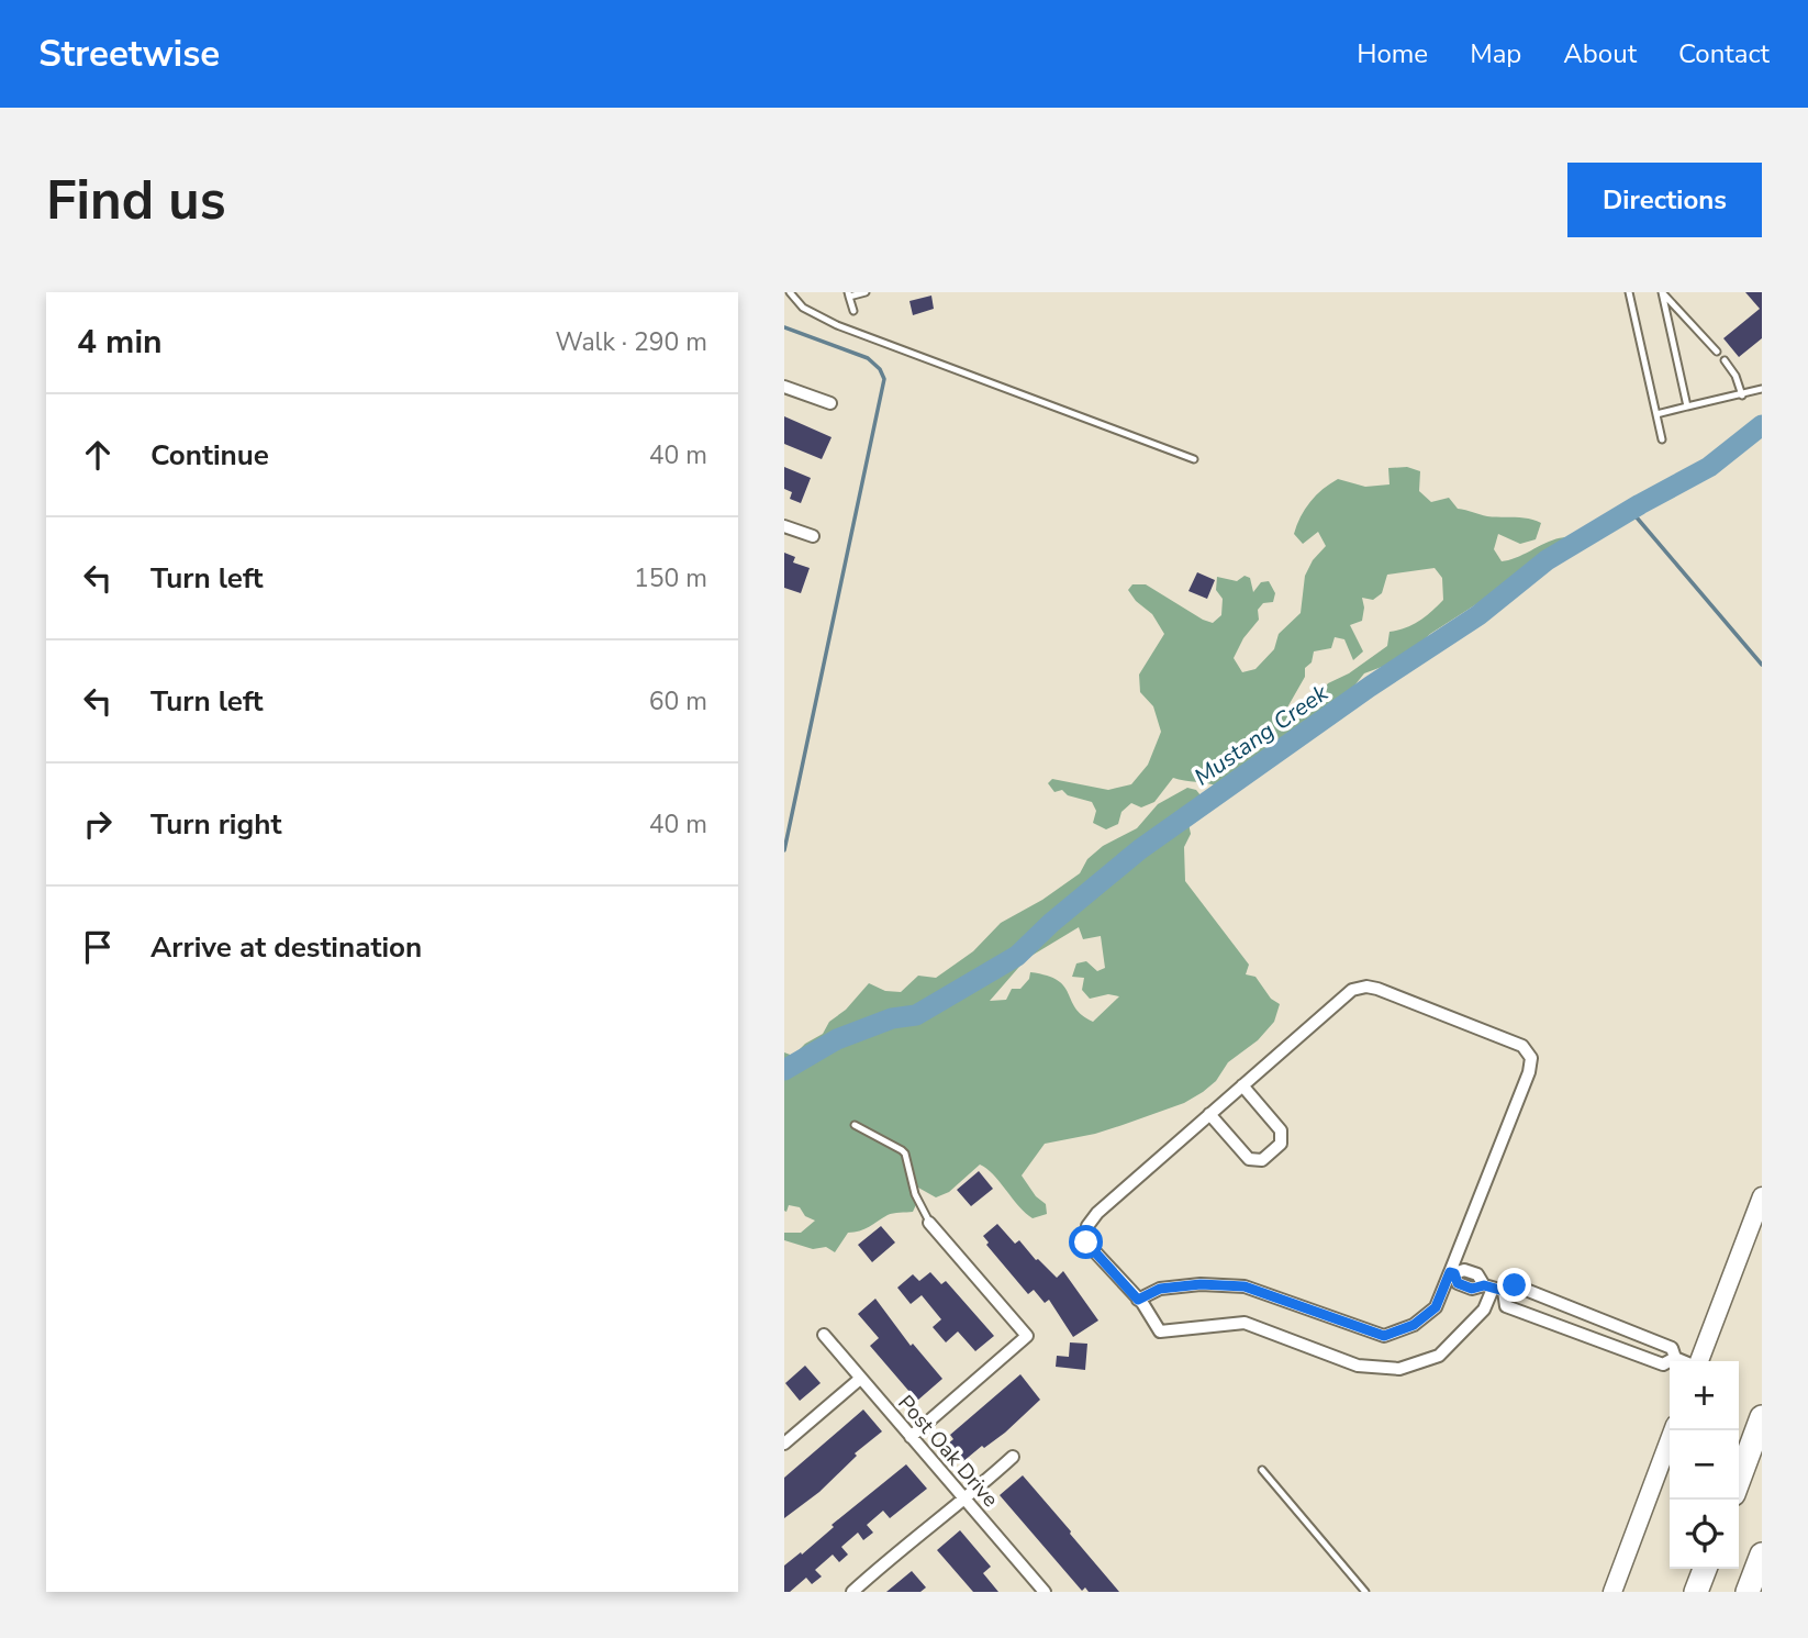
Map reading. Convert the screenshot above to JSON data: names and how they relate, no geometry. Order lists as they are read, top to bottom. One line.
{"streets":{"street":["Post Oak Drive"]},"water":["Mustang Creek"],"page":{"header":"Streetwise","nav":["Home","Map","About","Contact"],"buttons":"Directions","title":"Find us","heading":["4 min","Walk · 290 m"],"list":[["Continue","40 m"],["Turn left","150 m"],["Turn left","60 m"],["Turn right","40 m"],"Arrive at destination"],"map_buttons":["+","−"]}}
